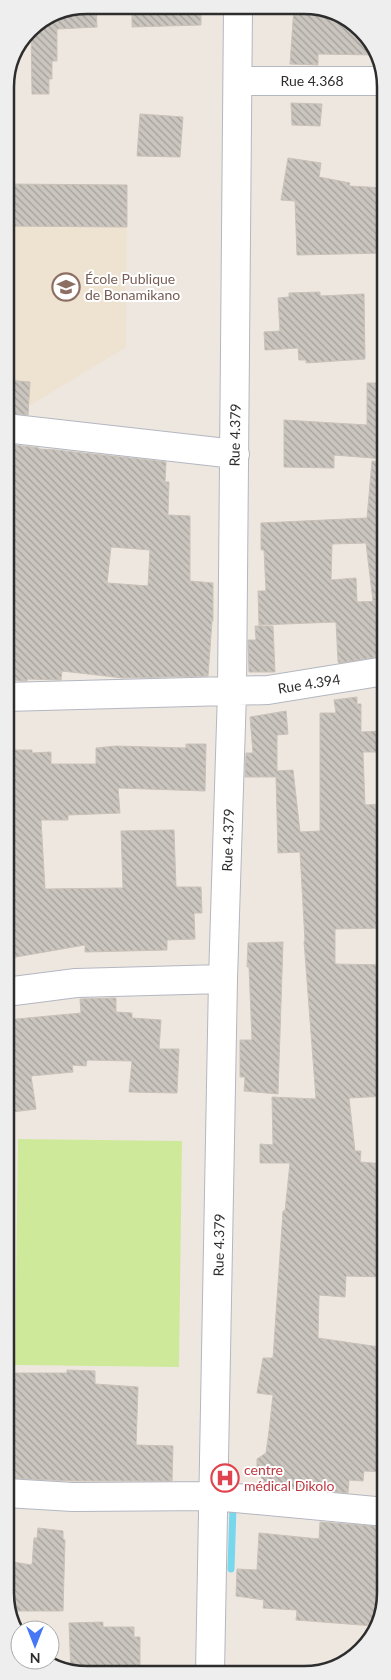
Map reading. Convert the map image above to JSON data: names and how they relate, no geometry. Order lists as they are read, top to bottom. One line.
{"streets":{"street":["Rue 4.368","Rue 4.379","Rue 4.394"]},"crossings":[["Rue 4.368","Rue 4.379"],["Rue 4.379","Rue 4.394"]],"places":{"school or university":["École Publique de Bonamikano"],"hospital":["centre médical Dikolo"]},"north":"bottom"}
